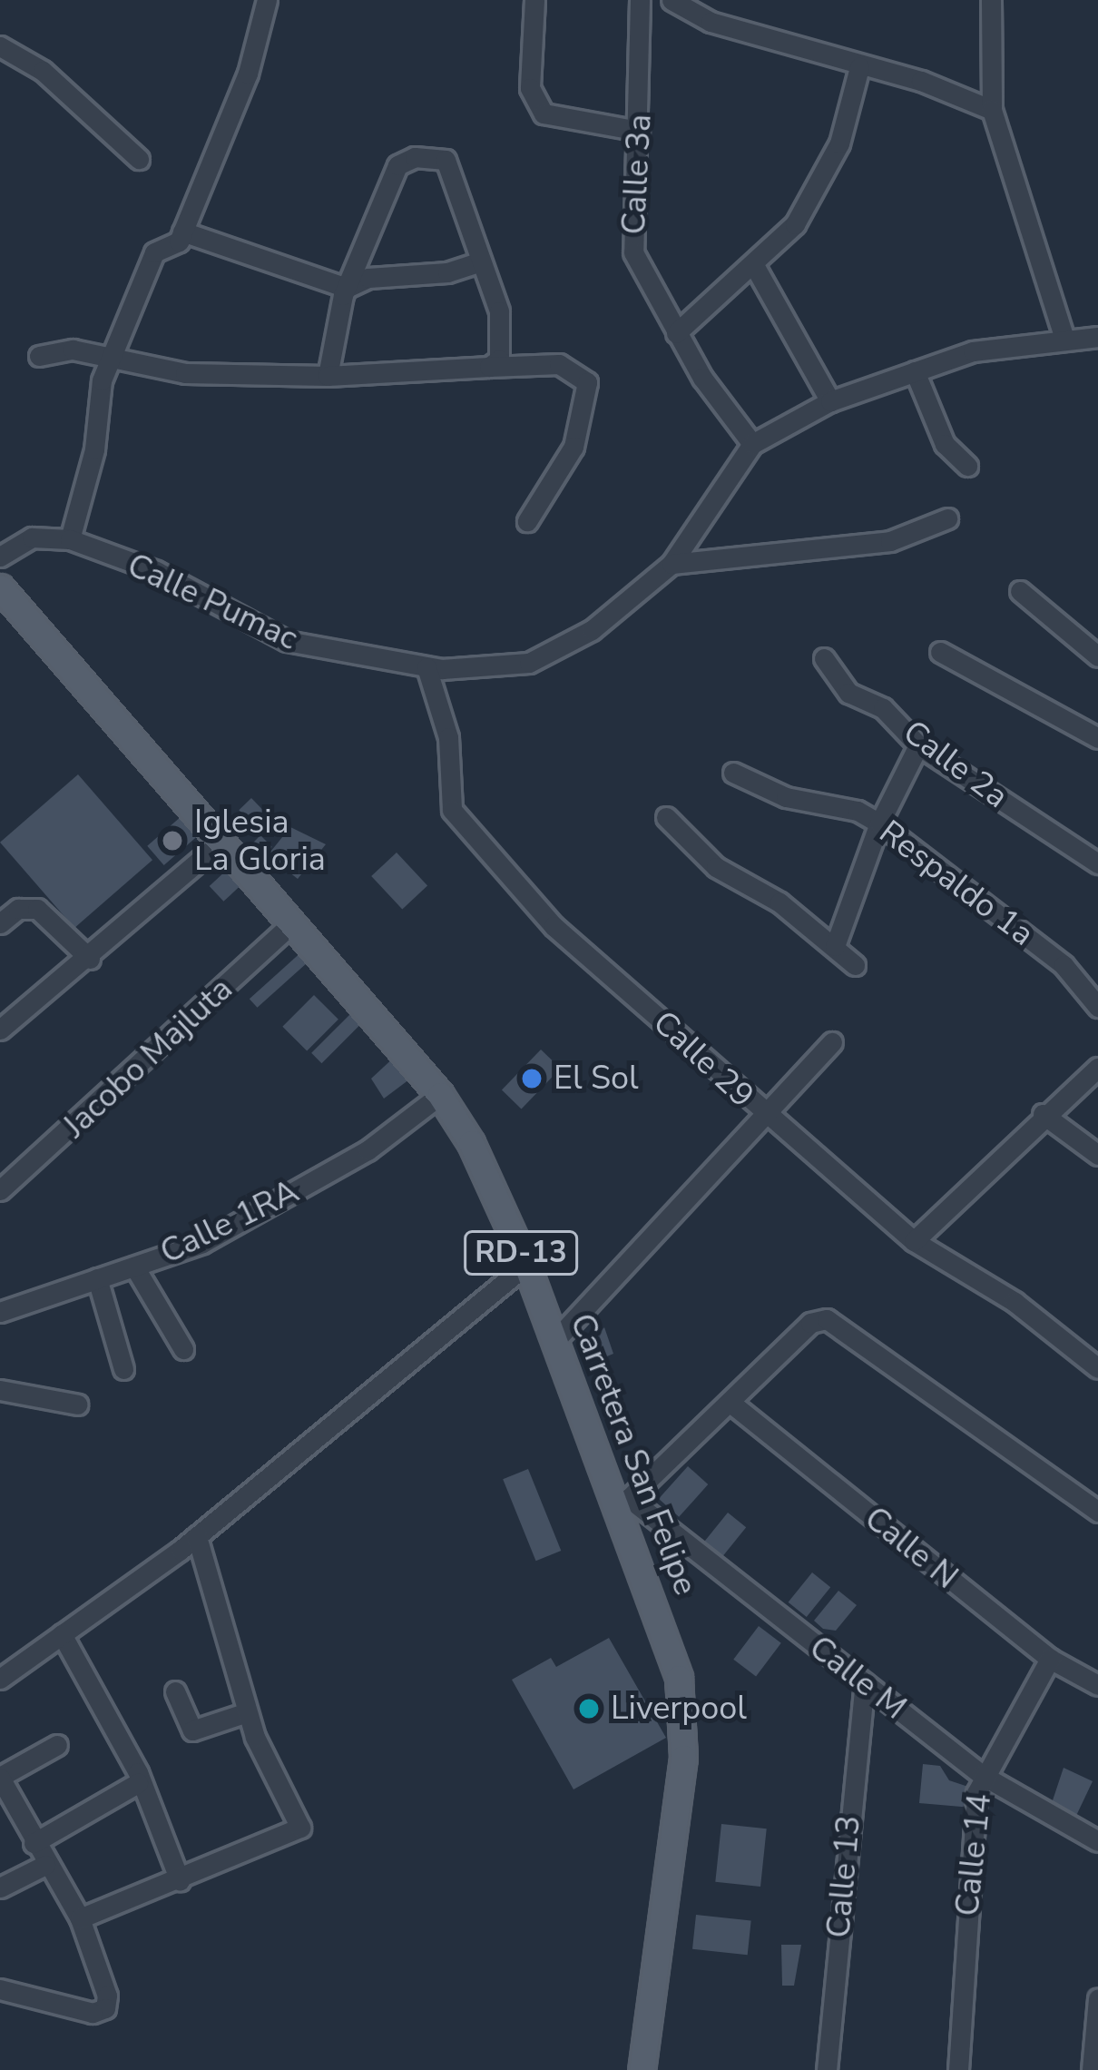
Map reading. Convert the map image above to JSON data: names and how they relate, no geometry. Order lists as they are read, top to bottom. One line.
{"streets":{"main road":["RD-13","Carretera San Felipe"],"street":["Calle 3a","Calle Pumac","Calle 2a","Respaldo 1a","Jacobo Majluta","Calle 29","Calle 1RA","Calle N","Calle M","Calle 14","Calle 13"]},"crossings":[["Calle 3a","Calle Pumac"],["Calle Pumac","Calle 29"],["Jacobo Majluta","Carretera San Felipe"],["Calle 1RA","Carretera San Felipe"],["Carretera San Felipe","Calle M"],["Calle N","Calle 14"],["Calle M","Calle 14"],["Calle M","Calle 13"]],"places":["Iglesia La Gloria","El Sol","Liverpool"]}
